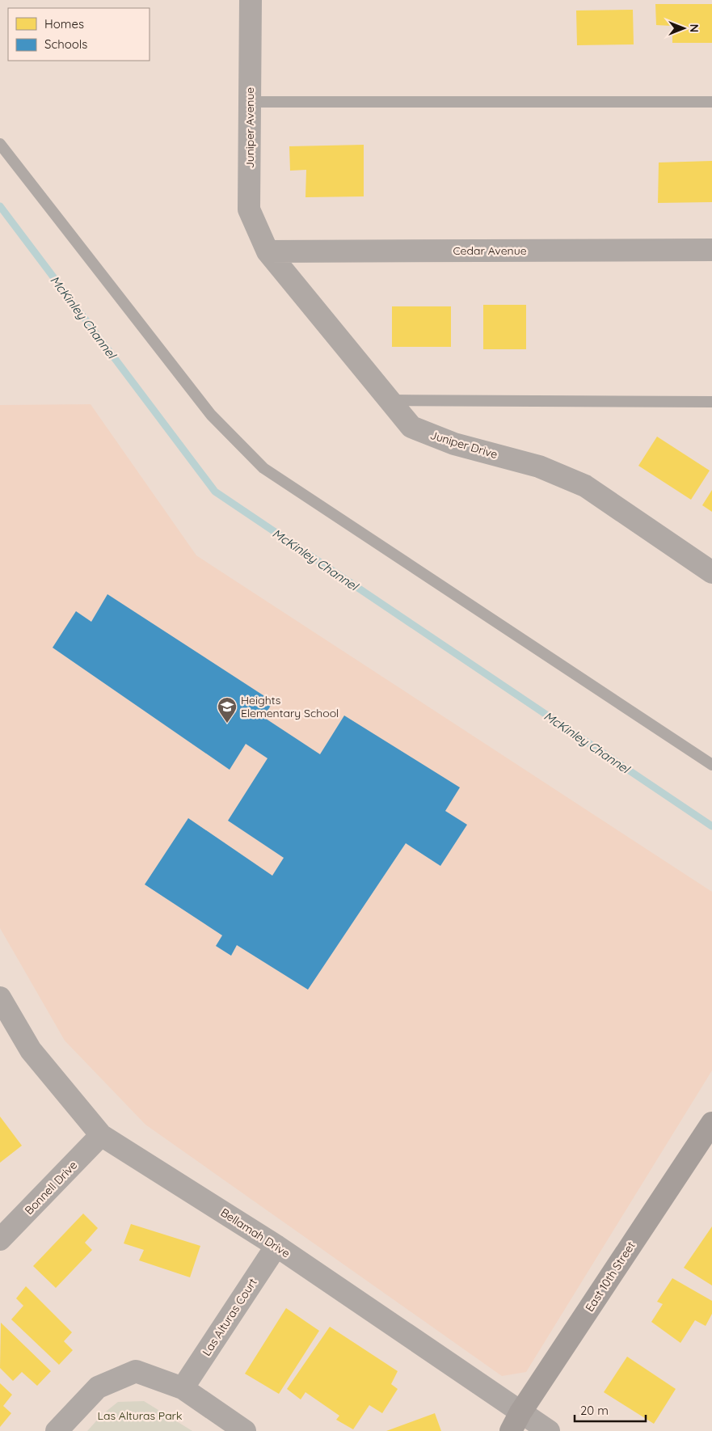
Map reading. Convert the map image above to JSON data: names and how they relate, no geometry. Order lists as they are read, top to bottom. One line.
{"streets":{"main road":["East 10th Street"],"street":["Juniper Avenue","Cedar Avenue","Juniper Drive","Bonnell Drive","Bellamah Drive","Las Alturas Court"]},"crossings":[["Juniper Avenue","Cedar Avenue"],["Juniper Avenue","Juniper Drive"],["Cedar Avenue","Juniper Drive"],["Bonnell Drive","Bellamah Drive"],["Bellamah Drive","East 10th Street"],["Bellamah Drive","Las Alturas Court"]],"water":["McKinley Channel"],"parks":["Las Alturas Park"],"places":{"school or university":["Heights Elementary School"]},"legend":["Homes","Schools"],"scale_bar":"20 m","north":"right"}
